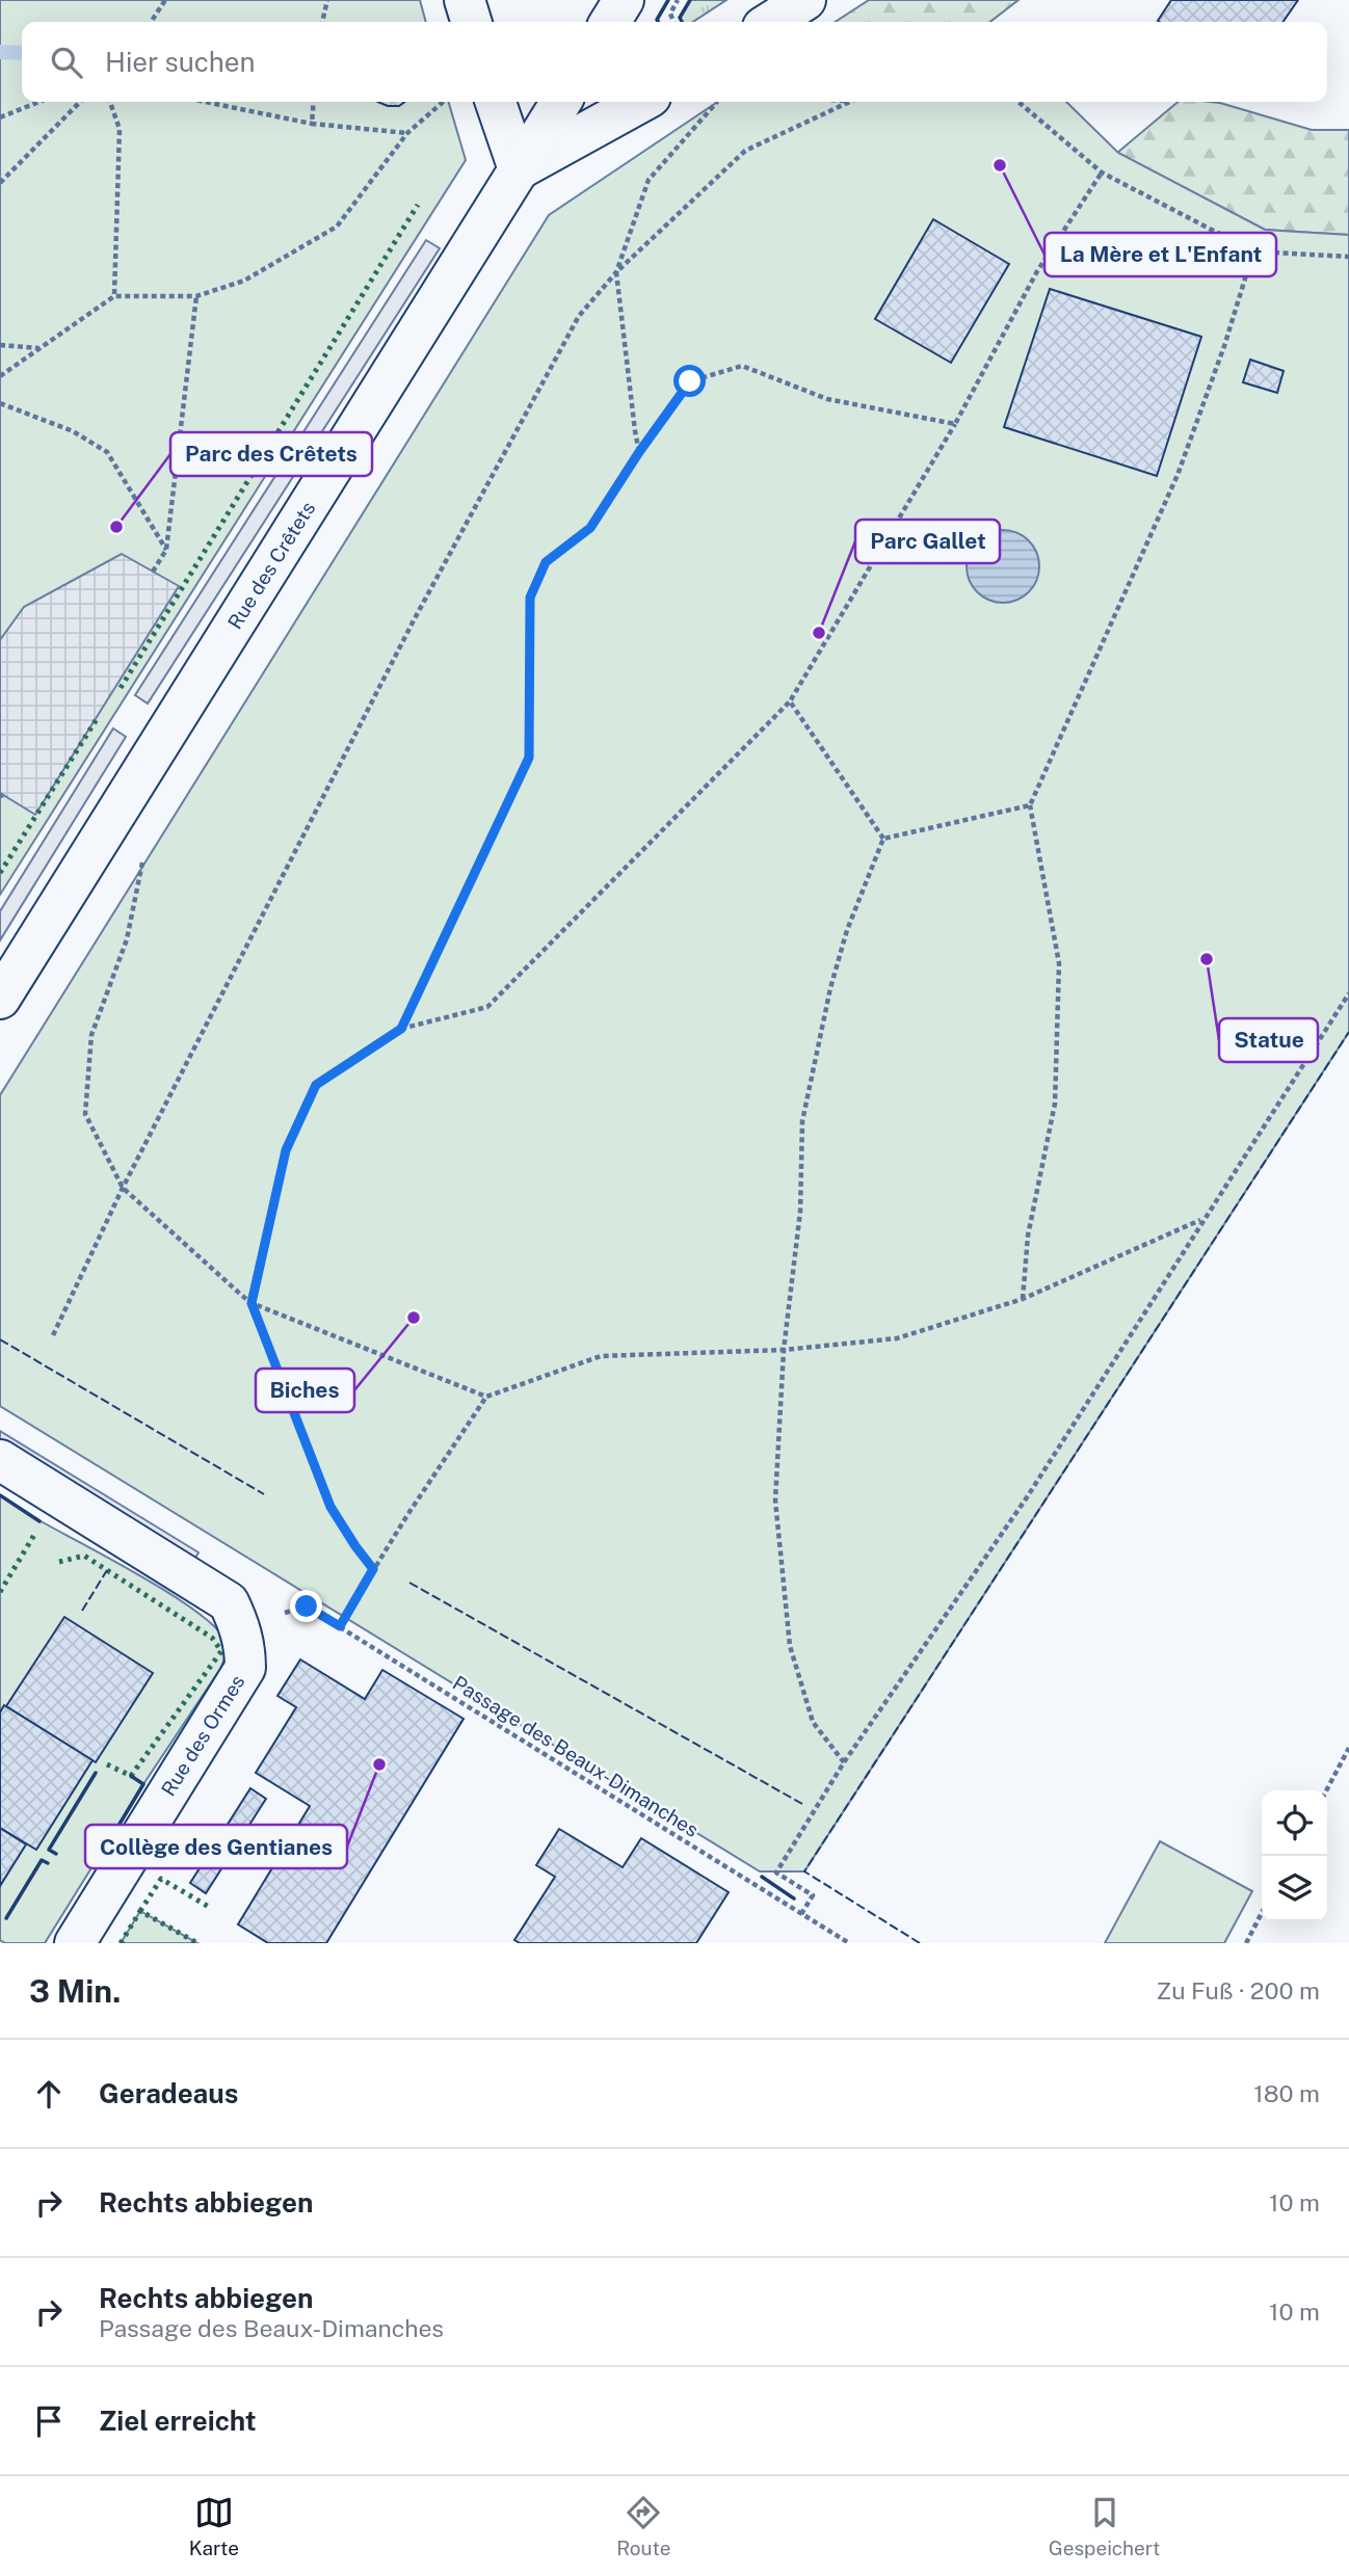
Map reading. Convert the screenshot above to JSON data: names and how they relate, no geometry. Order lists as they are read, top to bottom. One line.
{"streets":{"street":["Rue des Crêtets","Rue des Ormes"],"path":["Passage des Beaux-Dimanches"]},"places":["La Mère et L'Enfant","Parc des Crêtets","Parc Gallet","Statue","Biches","Collège des Gentianes"],"page":{"search":"Hier suchen","heading":["3 Min.","Zu Fuß · 200 m"],"list":[["Geradeaus","180 m"],["Rechts abbiegen","10 m"],["Rechts abbiegen","Passage des Beaux-Dimanches","10 m"],"Ziel erreicht"],"nav":["Karte","Route","Gespeichert"]}}
